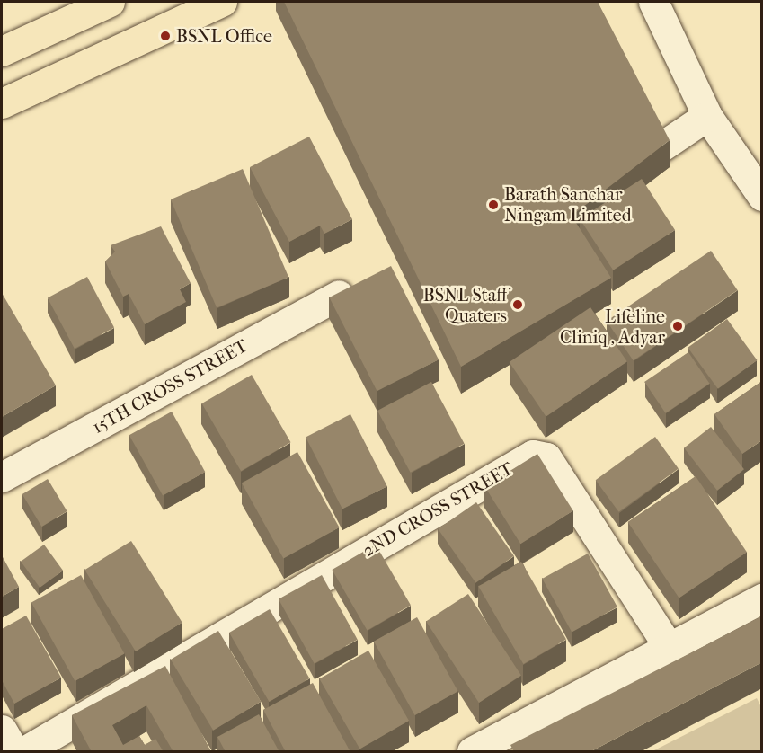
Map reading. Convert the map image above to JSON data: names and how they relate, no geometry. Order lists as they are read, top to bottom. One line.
{"streets":{"street":["15TH CROSS STREET","2ND CROSS STREET"]},"places":["BSNL Office","Barath Sanchar Ningam Limited","BSNL Staff Quaters","Lifeline Cliniq , Adyar"]}
